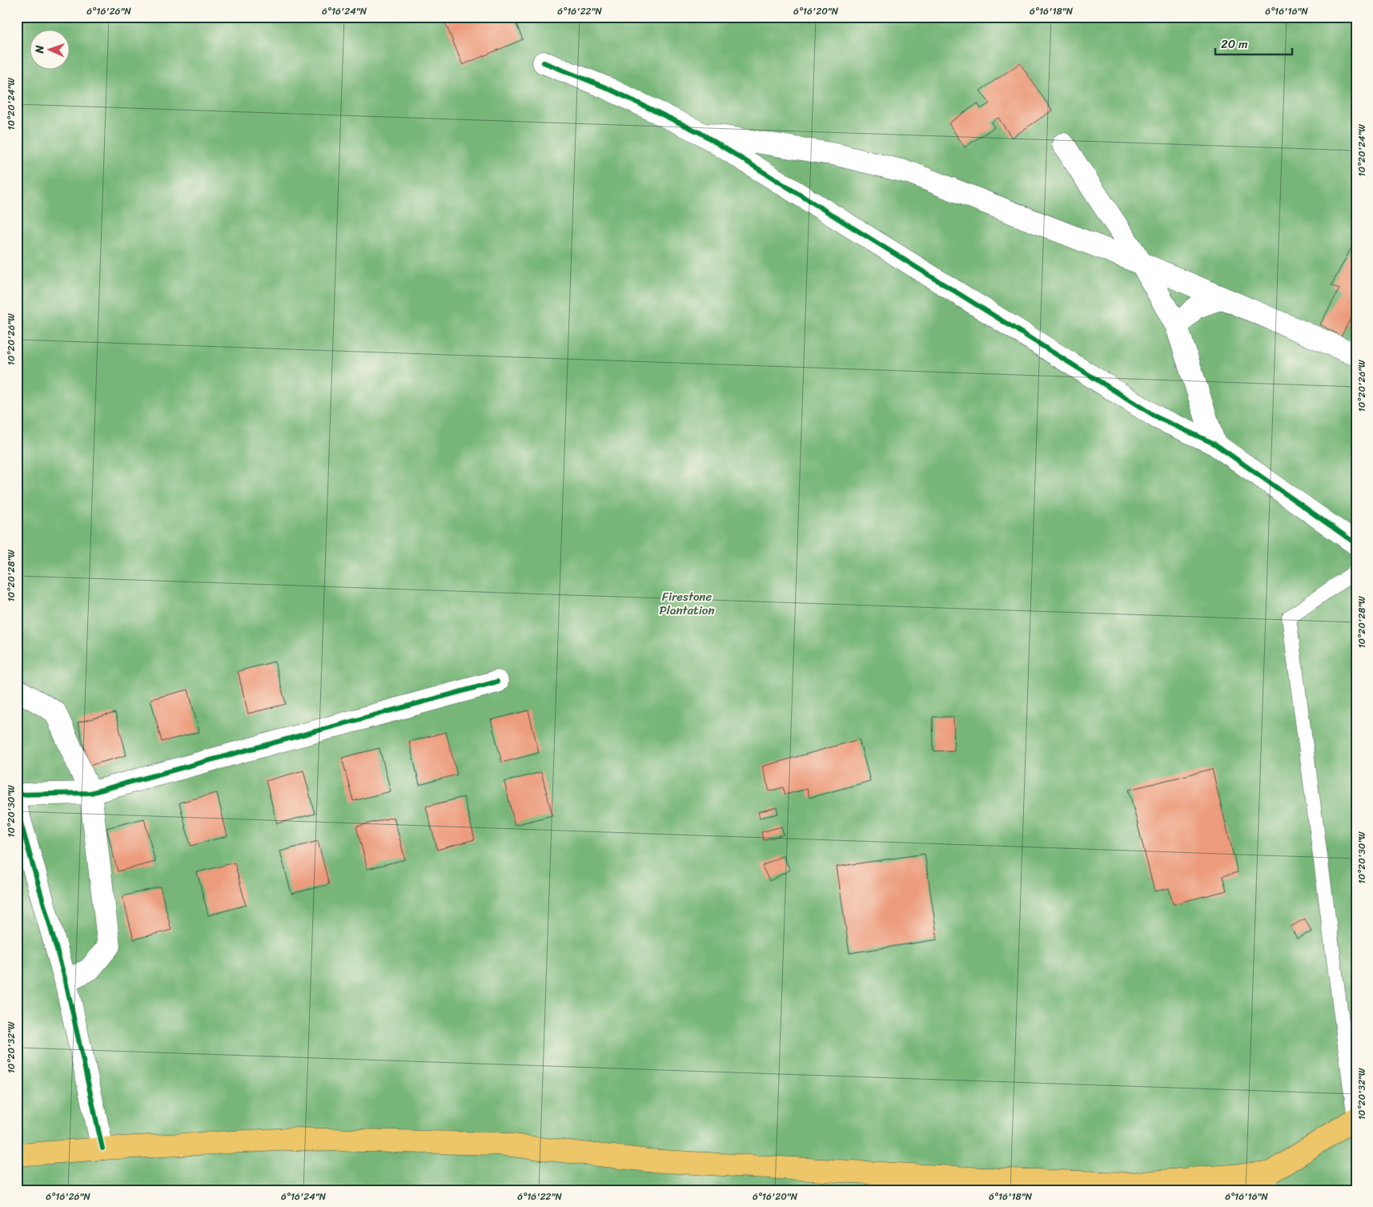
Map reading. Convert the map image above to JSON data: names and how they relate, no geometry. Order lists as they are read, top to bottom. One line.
{"parks":["Firestone Plantation"],"scale_bar":"20 m","north":"left","coordinates":["6°16'26\"N","6°16'24\"N","6°16'22\"N","6°16'20\"N","6°16'18\"N","6°16'16\"N","10°20'24\"W","10°20'26\"W","10°20'28\"W","10°20'30\"W","10°20'32\"W"]}
